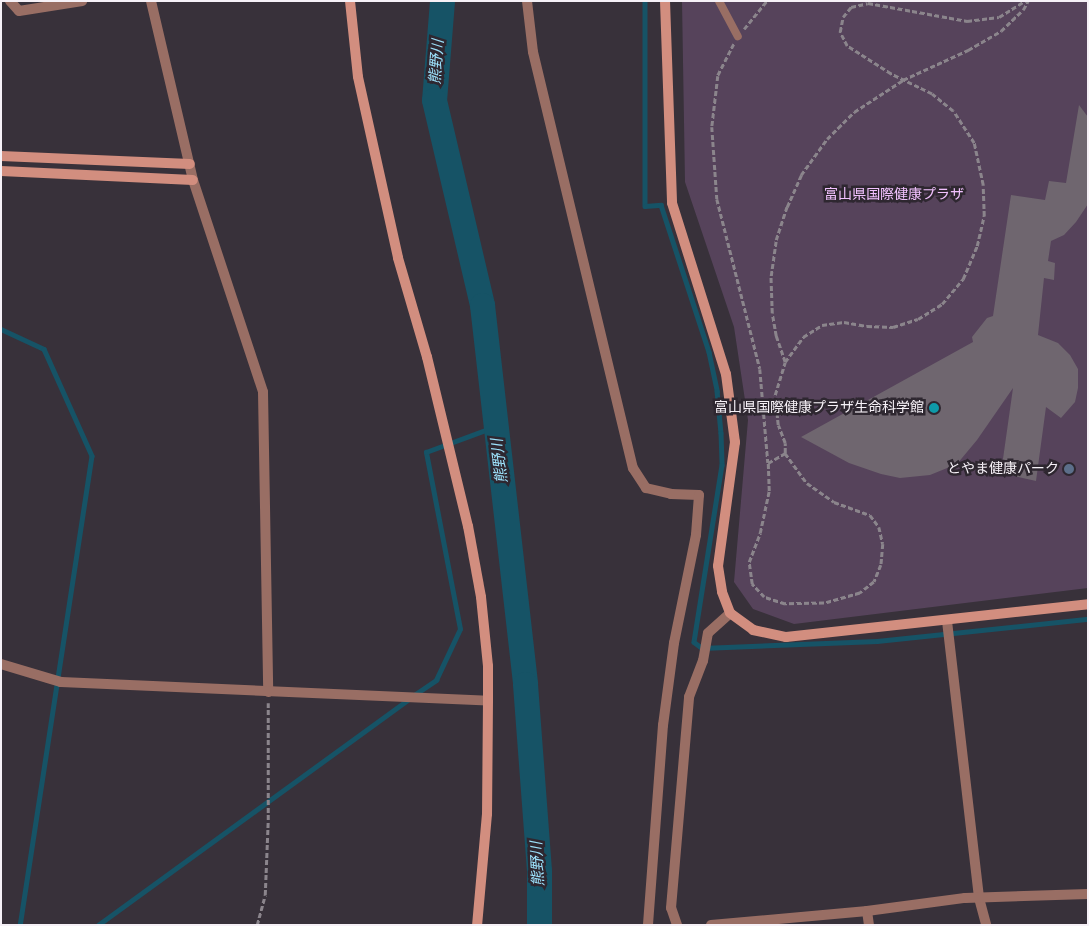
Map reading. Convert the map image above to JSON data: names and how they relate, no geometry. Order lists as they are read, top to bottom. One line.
{"water":["熊野川"],"parks":["富山県国際健康プラザ"],"places":["富山県国際健康プラザ生命科学館","とやま健康パーク"]}
